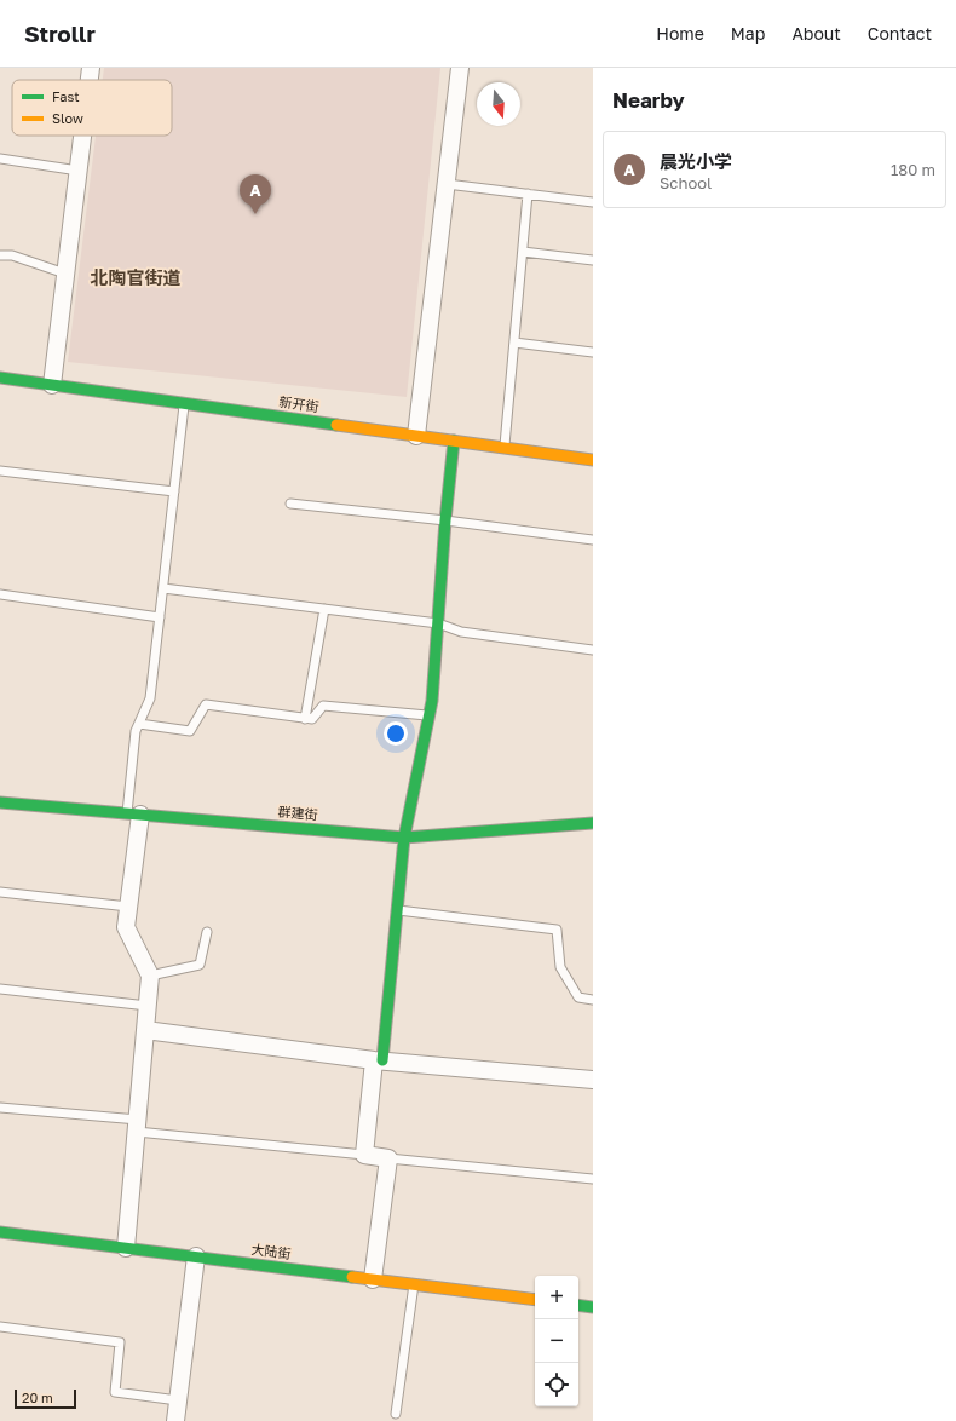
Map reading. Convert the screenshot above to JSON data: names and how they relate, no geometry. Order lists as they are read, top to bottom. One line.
{"streets":{"street":["新开街","群建街","大陆街"]},"districts":["北陶官街道"],"legend":["Fast","Slow"],"scale_bar":"20 m","north":"bottom","page":{"header":"Strollr","nav":["Home","Map","About","Contact"],"heading":"Nearby","list":[{"mark":"A","name":"晨光小学","note":"School","value":"180 m"}],"pins":"A","map_buttons":["+","−"],"scale":"20 m"}}
